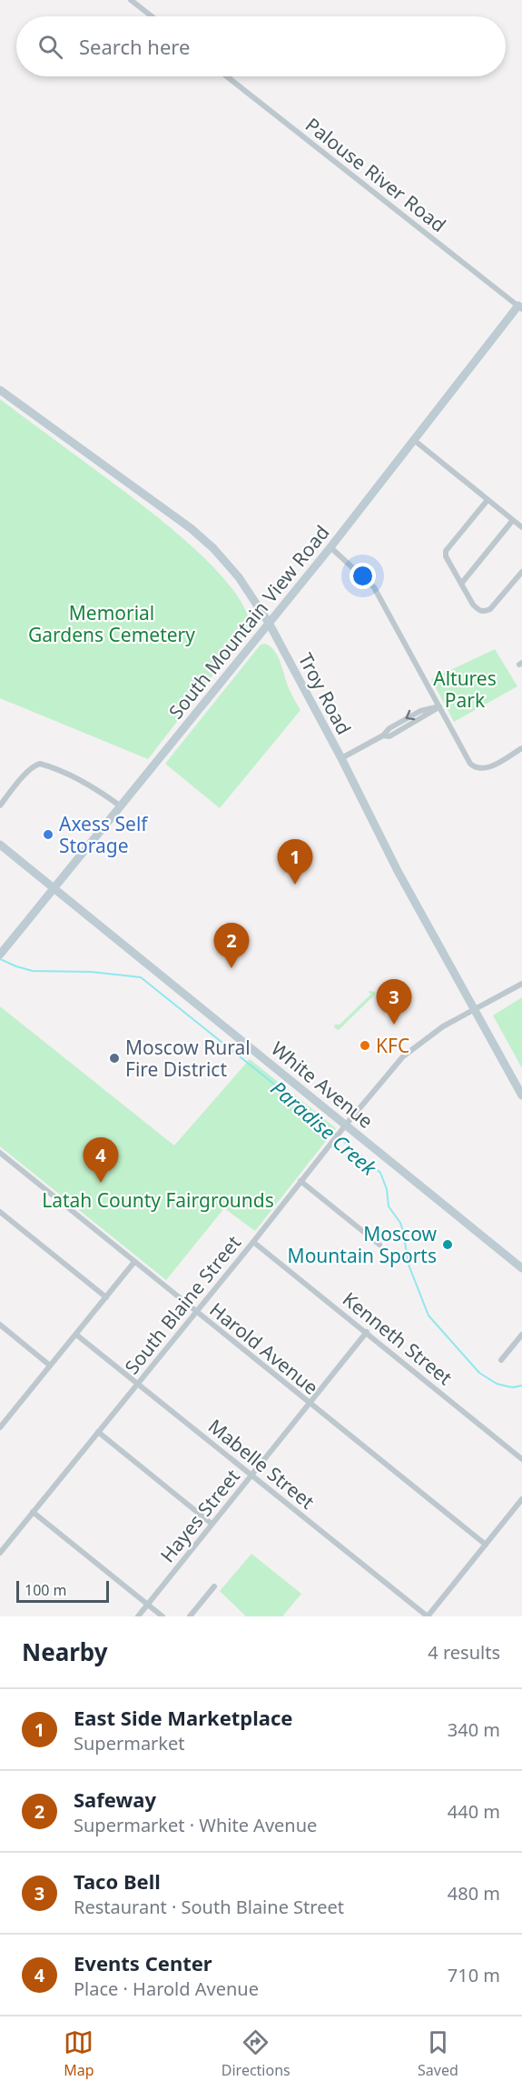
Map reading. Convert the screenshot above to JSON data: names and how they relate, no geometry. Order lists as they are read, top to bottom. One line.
{"streets":{"street":["Palouse River Road","South Mountain View Road","Troy Road","White Avenue","South Blaine Street","Kenneth Street","Harold Avenue","Mabelle Street","Hayes Street"]},"crossings":[["Palouse River Road","South Mountain View Road"],["South Mountain View Road","Troy Road"],["South Mountain View Road","White Avenue"],["Troy Road","South Blaine Street"],["White Avenue","South Blaine Street"],["South Blaine Street","Kenneth Street"],["South Blaine Street","Harold Avenue"],["South Blaine Street","Mabelle Street"],["Kenneth Street","Hayes Street"],["Harold Avenue","Hayes Street"],["Mabelle Street","Hayes Street"]],"water":["Paradise Creek"],"parks":["Memorial Gardens Cemetery","Altures Park","Latah County Fairgrounds"],"places":["Axess Self Storage","KFC","Moscow Rural Fire District","Moscow Mountain Sports"],"scale_bar":"100 m","page":{"search":"Search here","pins":["1","2","3","4"],"scale":"100 m","heading":["Nearby","4 results"],"list":[{"mark":"1","name":"East Side Marketplace","note":"Supermarket","value":"340 m"},{"mark":"2","name":"Safeway","note":"Supermarket · White Avenue","value":"440 m"},{"mark":"3","name":"Taco Bell","note":"Restaurant · South Blaine Street","value":"480 m"},{"mark":"4","name":"Events Center","note":"Place · Harold Avenue","value":"710 m"}],"nav":["Map","Directions","Saved"]}}
